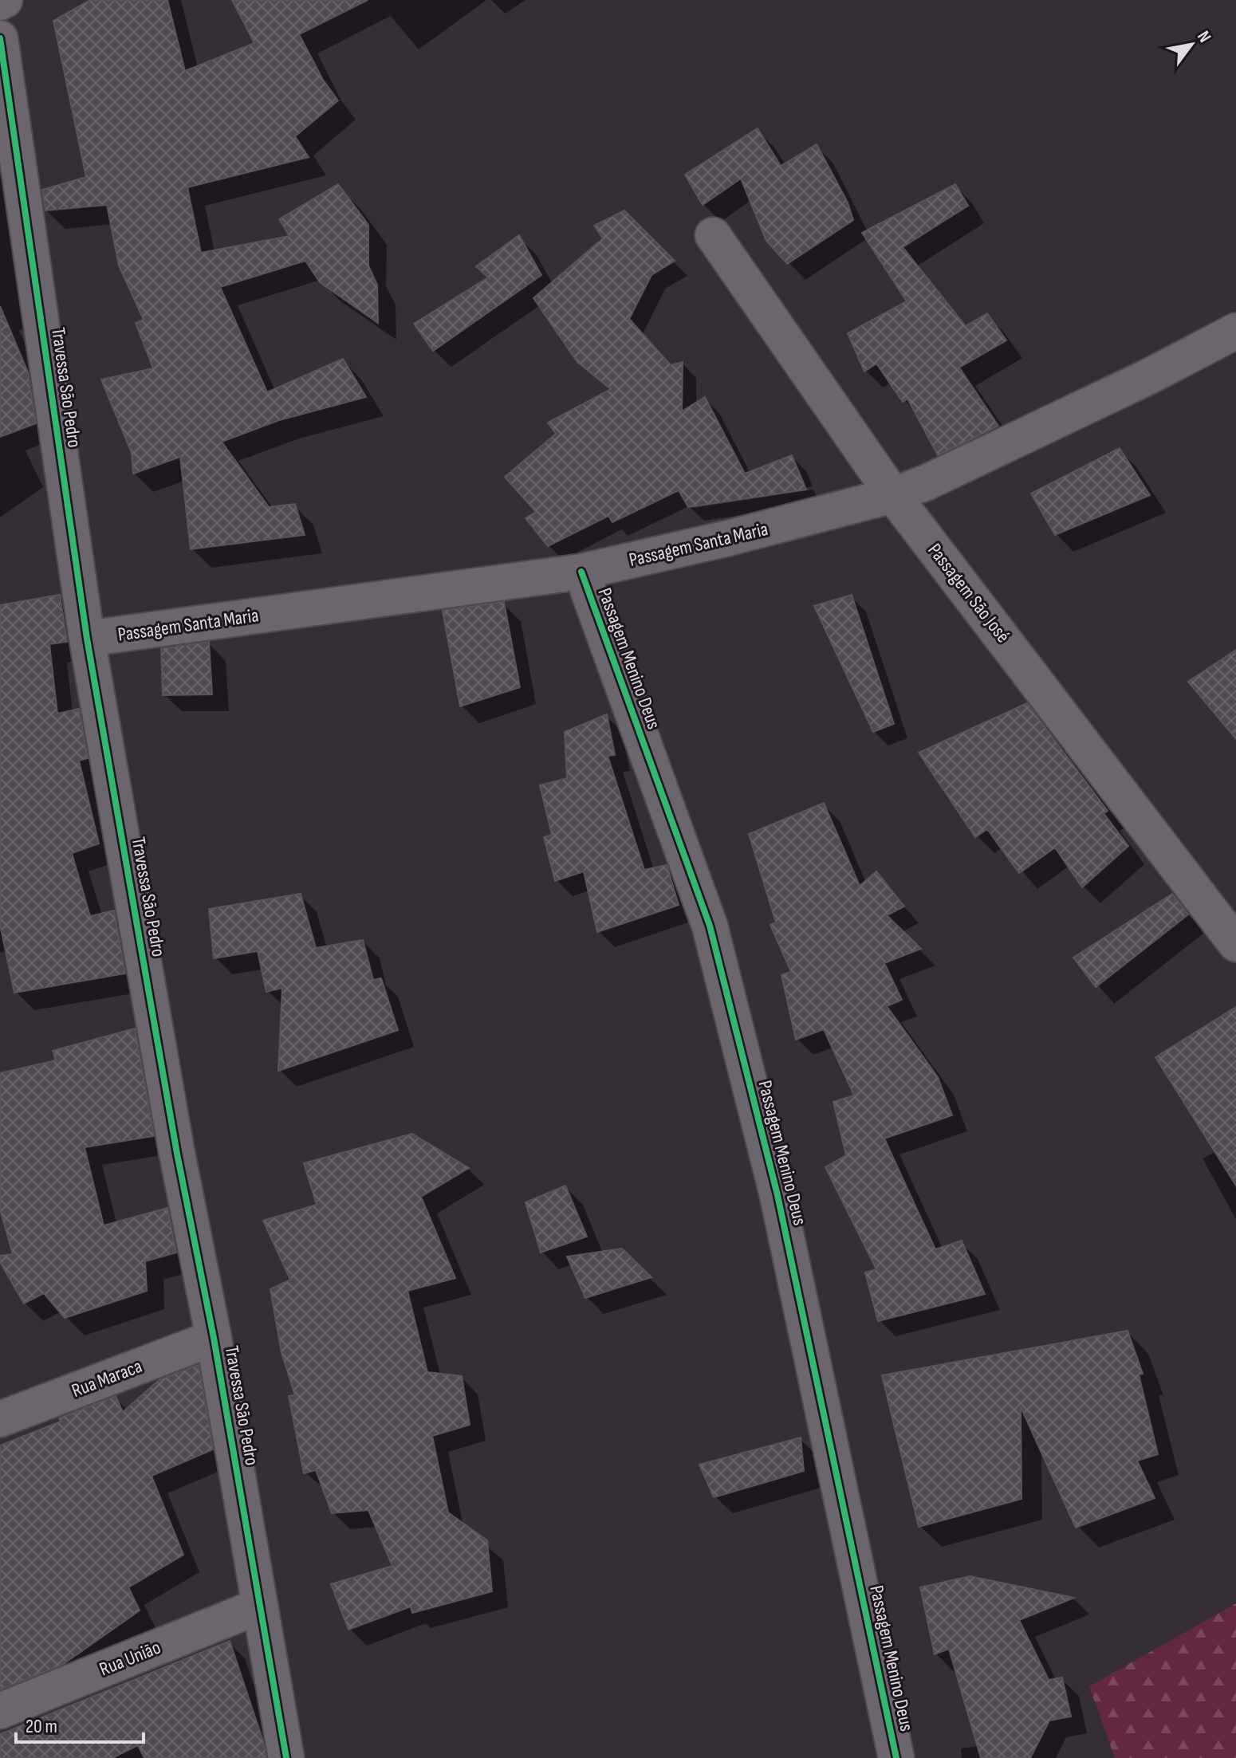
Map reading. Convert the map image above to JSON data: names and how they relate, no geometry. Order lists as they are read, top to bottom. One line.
{"streets":{"street":["Travessa São Pedro","Passagem Santa Maria","Passagem São José","Passagem Menino Deus","Rua Maraca","Rua União"]},"crossings":[["Travessa São Pedro","Passagem Santa Maria"],["Travessa São Pedro","Rua Maraca"],["Travessa São Pedro","Rua União"],["Passagem Santa Maria","Passagem São José"],["Passagem Santa Maria","Passagem Menino Deus"]],"scale_bar":"20 m","north":"top right"}
